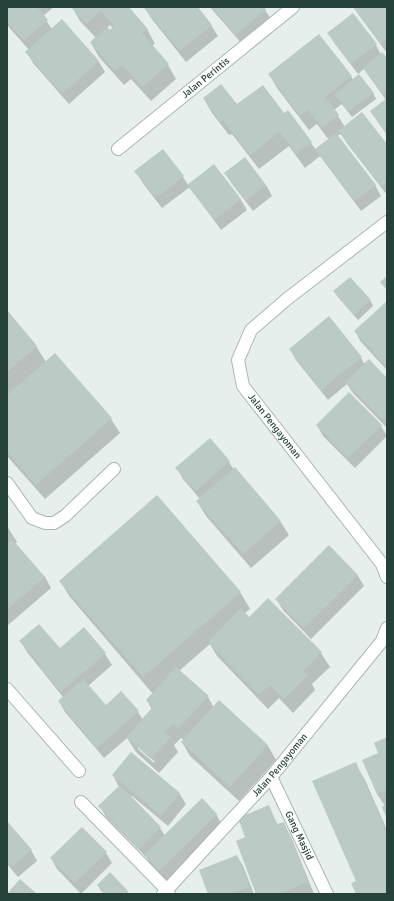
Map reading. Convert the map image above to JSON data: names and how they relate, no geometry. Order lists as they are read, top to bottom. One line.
{"streets":{"street":["Jalan Perintis","Jalan Pengayoman","Gang Masjid"]},"crossings":[["Jalan Pengayoman","Gang Masjid"]]}
